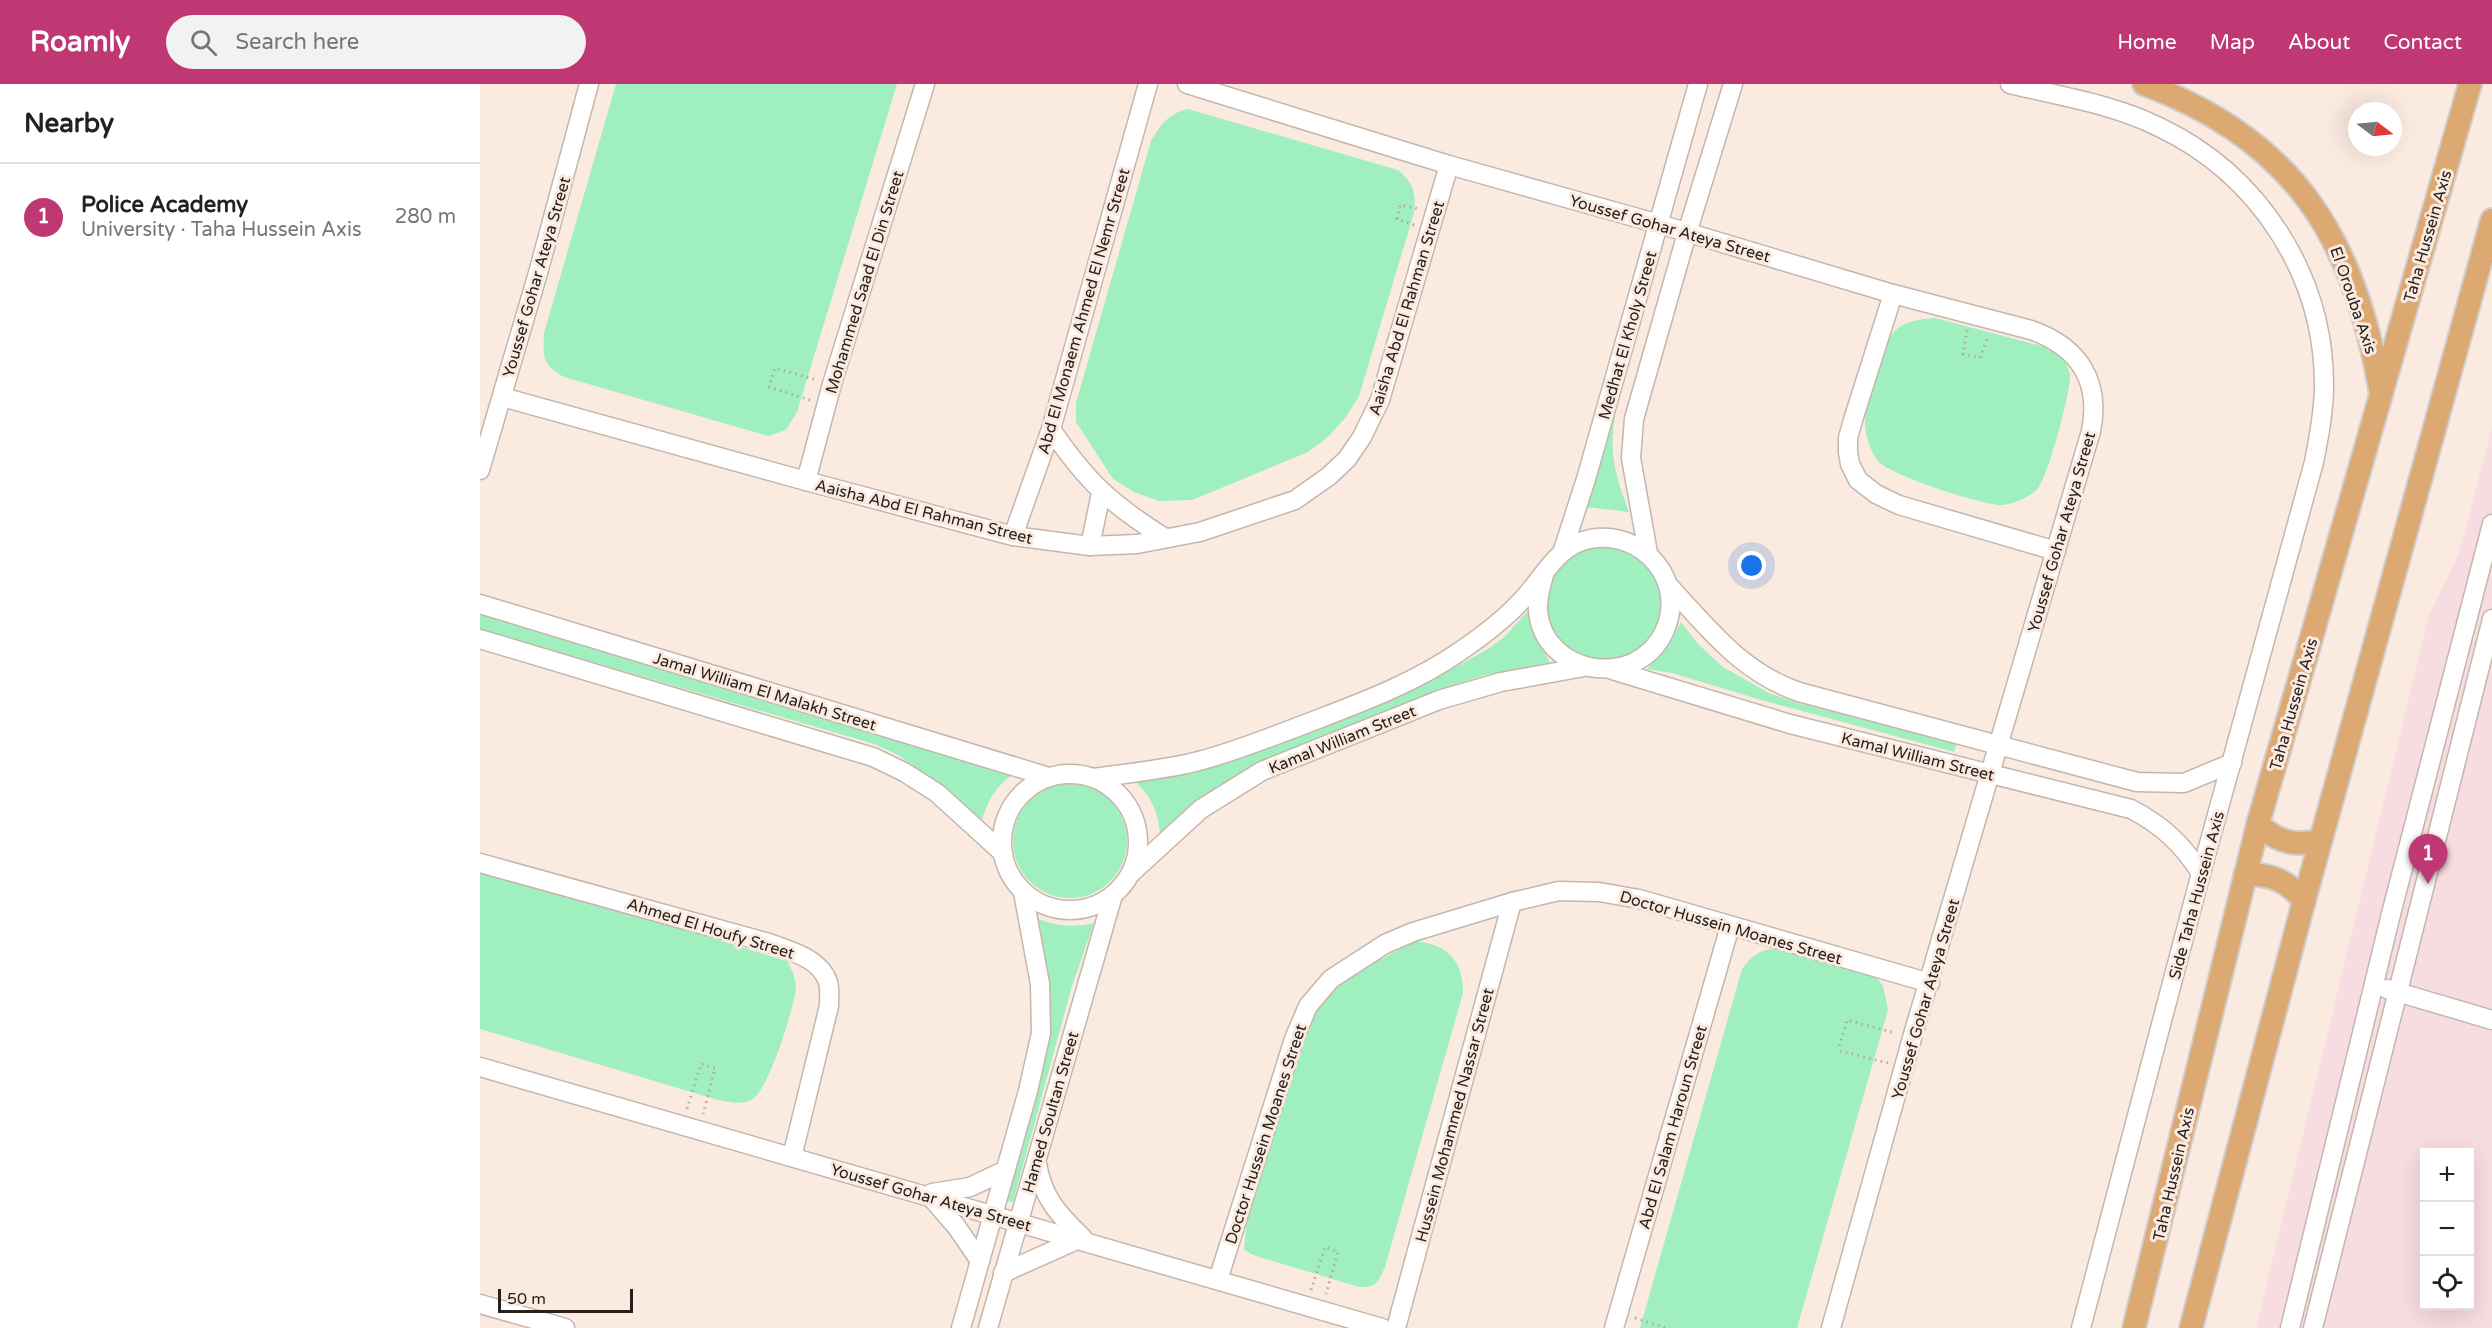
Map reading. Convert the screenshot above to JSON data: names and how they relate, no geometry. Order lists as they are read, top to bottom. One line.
{"streets":{"main road":["Taha Hussein Axis","El Orouba Axis"],"street":["Youssef Gohar Ateya Street","Mohammed Saad El Din Street","Aaisha Abd El Rahman Street","Abd El Monaem Ahmed El Nemr Street","Medhat El Kholy Street","Jamal William El Malakh Street","Kamal William Street","Side Taha Hussein Axis","Doctor Hussein Moanes Street","Ahmed El Houfy Street","Hamed Soultan Street","Hussein Mohammed Nassar Street","Abd El Salam Haroun Street"]},"crossings":[["Youssef Gohar Ateya Street","Aaisha Abd El Rahman Street"],["Youssef Gohar Ateya Street","Medhat El Kholy Street"],["Youssef Gohar Ateya Street","Kamal William Street"],["Youssef Gohar Ateya Street","Doctor Hussein Moanes Street"],["Youssef Gohar Ateya Street","Ahmed El Houfy Street"],["Youssef Gohar Ateya Street","Hamed Soultan Street"],["Taha Hussein Axis","El Orouba Axis"],["Mohammed Saad El Din Street","Aaisha Abd El Rahman Street"],["Aaisha Abd El Rahman Street","Abd El Monaem Ahmed El Nemr Street"],["Medhat El Kholy Street","Kamal William Street"],["Jamal William El Malakh Street","Kamal William Street"],["Jamal William El Malakh Street","Hamed Soultan Street"],["Kamal William Street","Side Taha Hussein Axis"],["Kamal William Street","Hamed Soultan Street"],["Doctor Hussein Moanes Street","Hussein Mohammed Nassar Street"],["Doctor Hussein Moanes Street","Abd El Salam Haroun Street"]],"scale_bar":"50 m","north":"right","page":{"header":"Roamly","search":"Search here","nav":["Home","Map","About","Contact"],"heading":"Nearby","list":[{"mark":"1","name":"Police Academy","note":"University · Taha Hussein Axis","value":"280 m"}],"pins":"1","map_buttons":["+","−"],"scale":"50 m"}}
